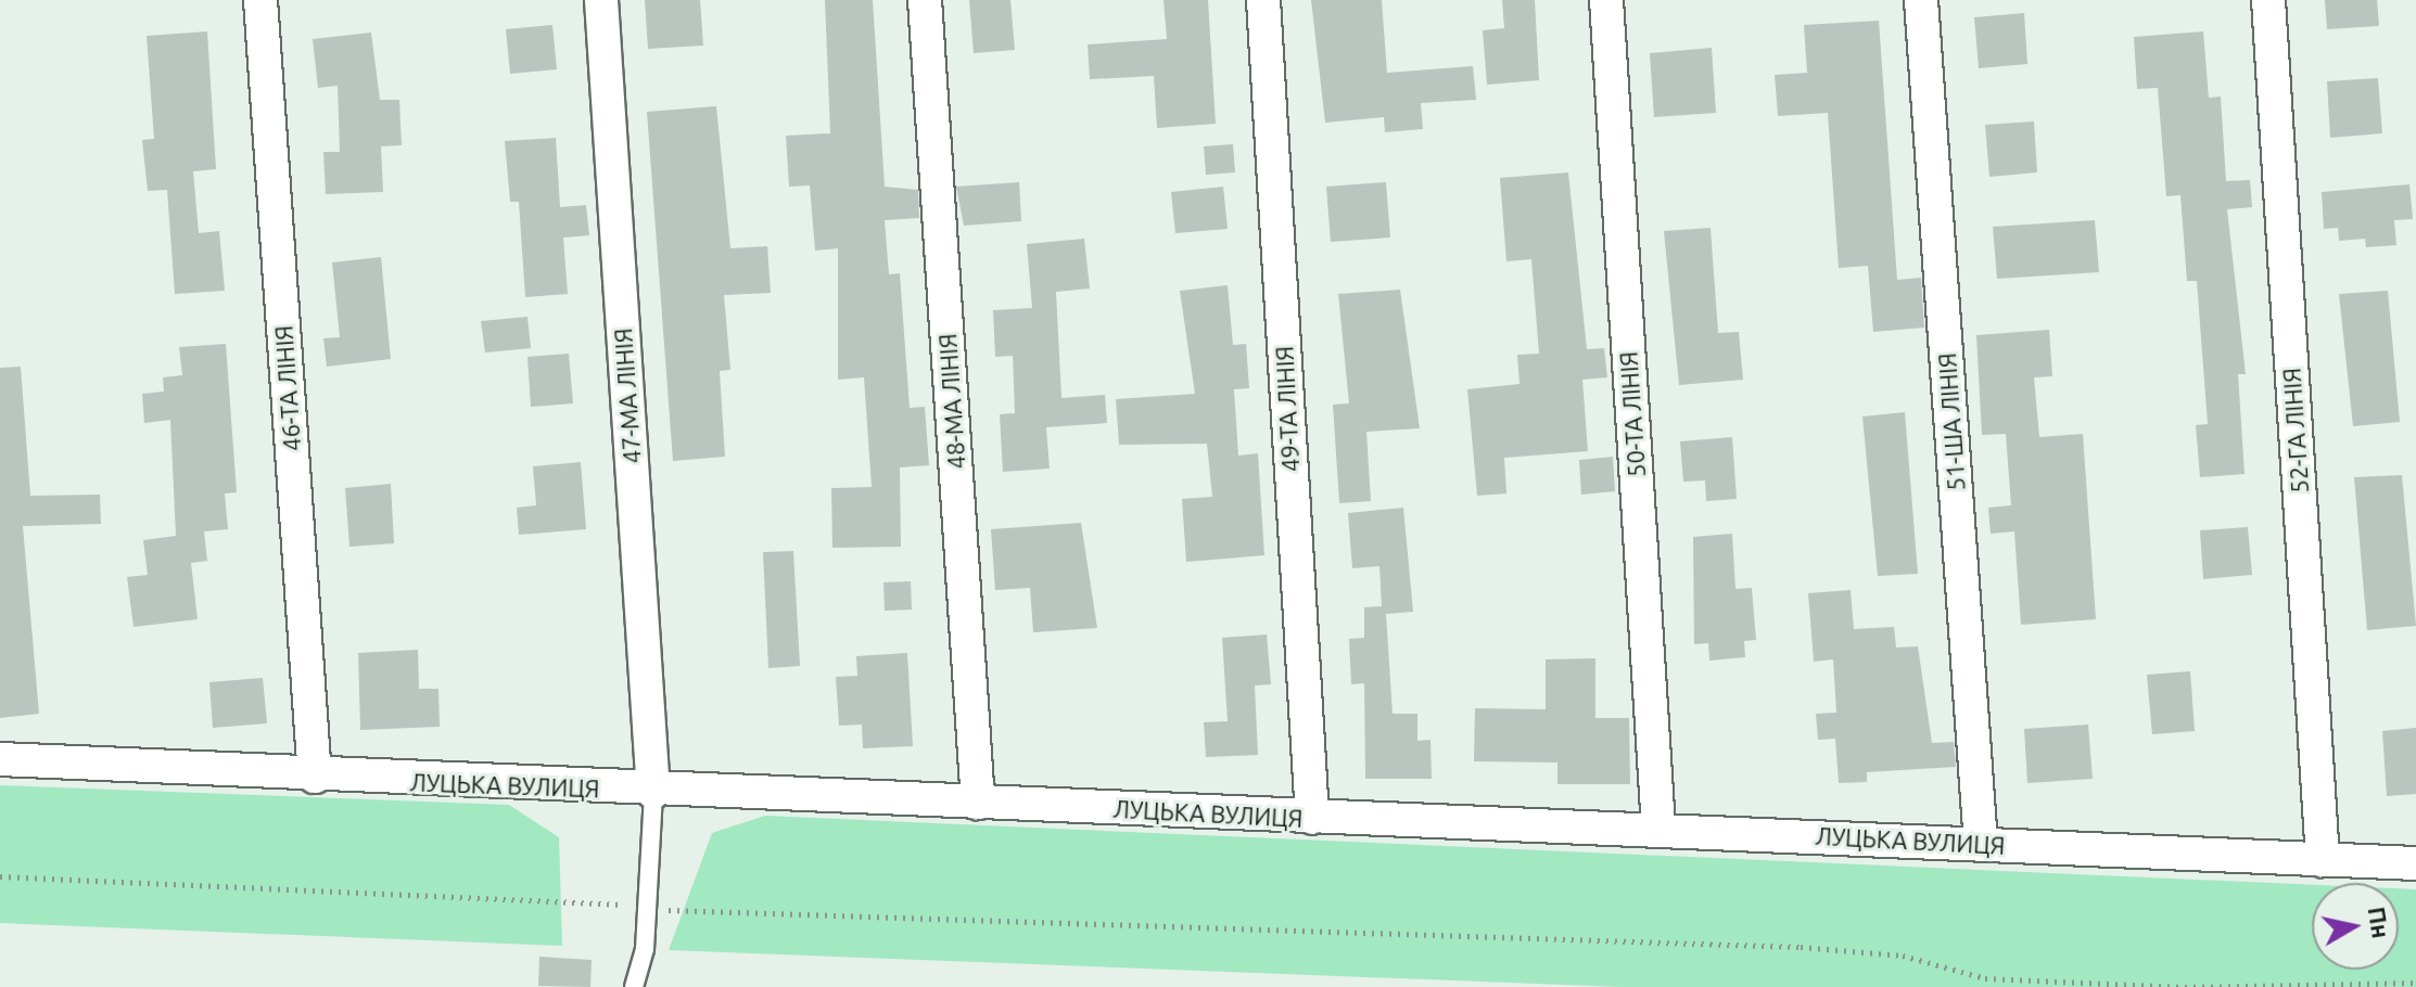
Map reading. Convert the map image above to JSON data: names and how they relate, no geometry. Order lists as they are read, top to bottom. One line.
{"streets":{"street":["46-ТА ЛІНІЯ","47-МА ЛІНІЯ","48-МА ЛІНІЯ","49-ТА ЛІНІЯ","50-ТА ЛІНІЯ","51-ША ЛІНІЯ","52-ГА ЛІНІЯ","ЛУЦЬКА ВУЛИЦЯ"]},"crossings":[["46-ТА ЛІНІЯ","ЛУЦЬКА ВУЛИЦЯ"],["47-МА ЛІНІЯ","ЛУЦЬКА ВУЛИЦЯ"],["48-МА ЛІНІЯ","ЛУЦЬКА ВУЛИЦЯ"],["49-ТА ЛІНІЯ","ЛУЦЬКА ВУЛИЦЯ"],["50-ТА ЛІНІЯ","ЛУЦЬКА ВУЛИЦЯ"],["51-ША ЛІНІЯ","ЛУЦЬКА ВУЛИЦЯ"],["52-ГА ЛІНІЯ","ЛУЦЬКА ВУЛИЦЯ"]],"north":"right"}
